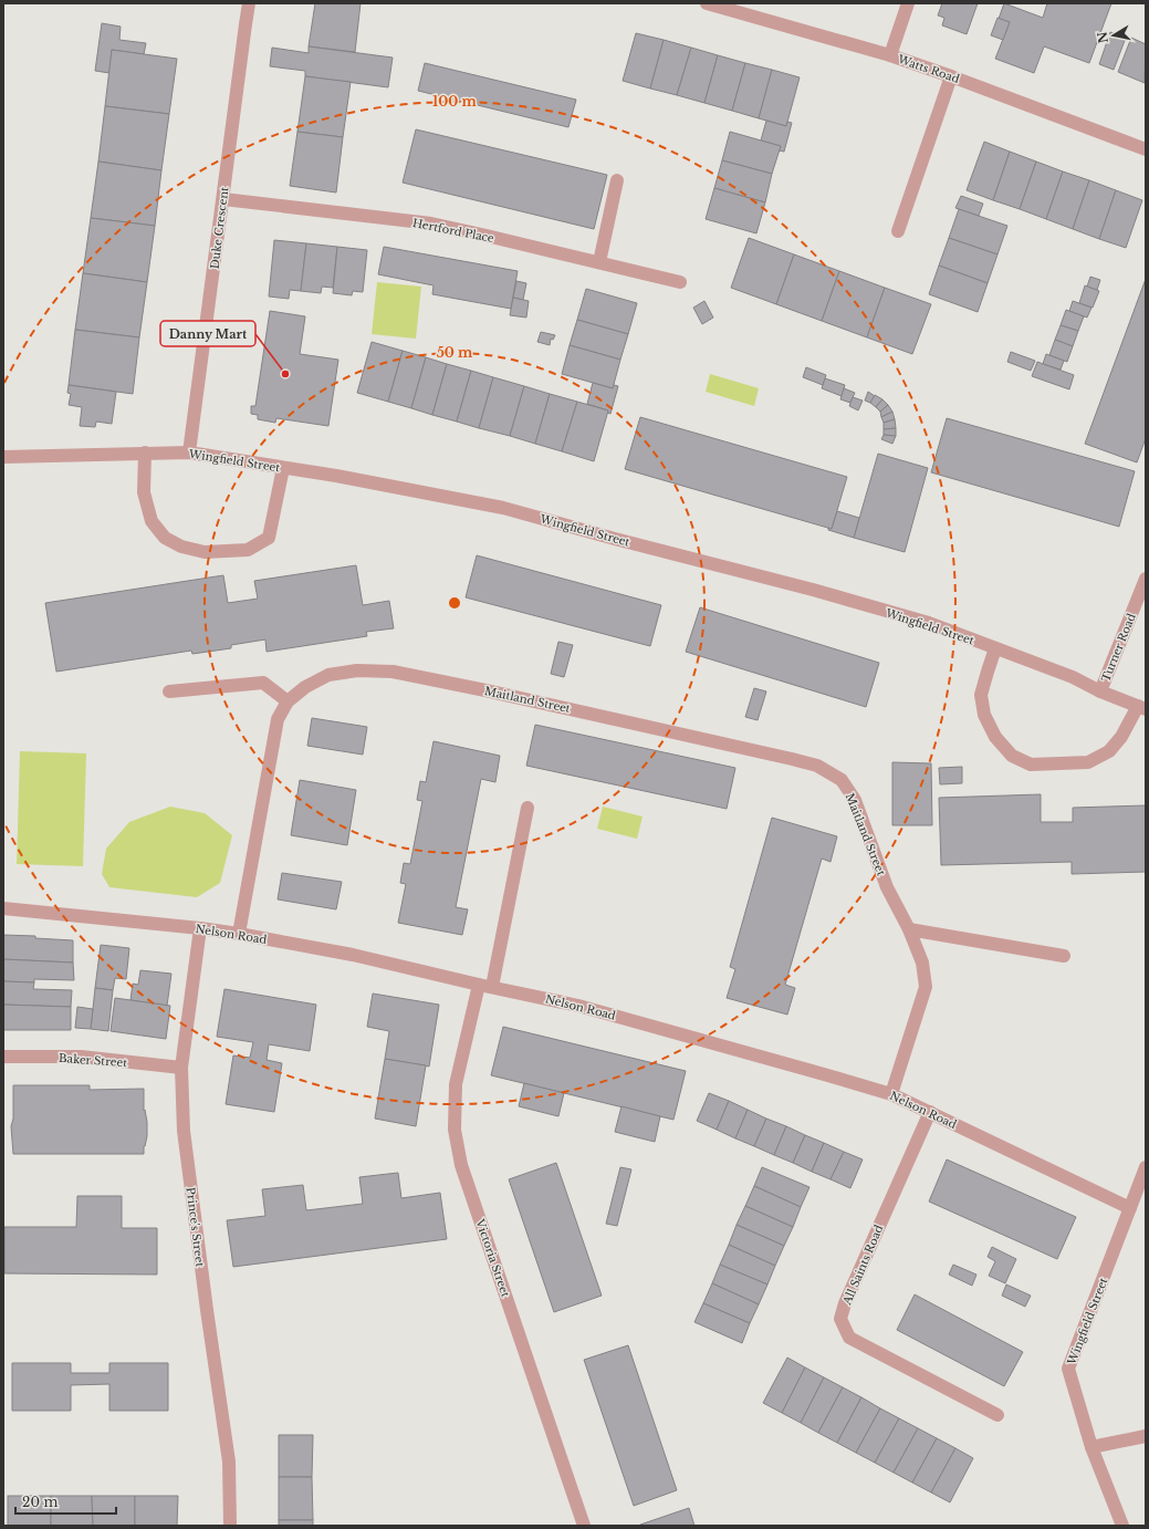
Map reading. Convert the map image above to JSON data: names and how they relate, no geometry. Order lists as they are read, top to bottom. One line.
{"streets":{"street":["Watts Road","Duke Crescent","Hertford Place","Wingfield Street","Turner Road","Maitland Street","Nelson Road","Baker Street","Prince's Street","Victoria Street","All Saints Road"]},"crossings":[["Duke Crescent","Hertford Place"],["Duke Crescent","Wingfield Street"],["Wingfield Street","Turner Road"],["Wingfield Street","Nelson Road"],["Maitland Street","Nelson Road"],["Nelson Road","Prince's Street"],["Nelson Road","Victoria Street"],["Nelson Road","All Saints Road"],["Baker Street","Prince's Street"]],"places":["Danny Mart"],"scale_bar":"20 m","north":"left","rings":["100 m","50 m"]}
